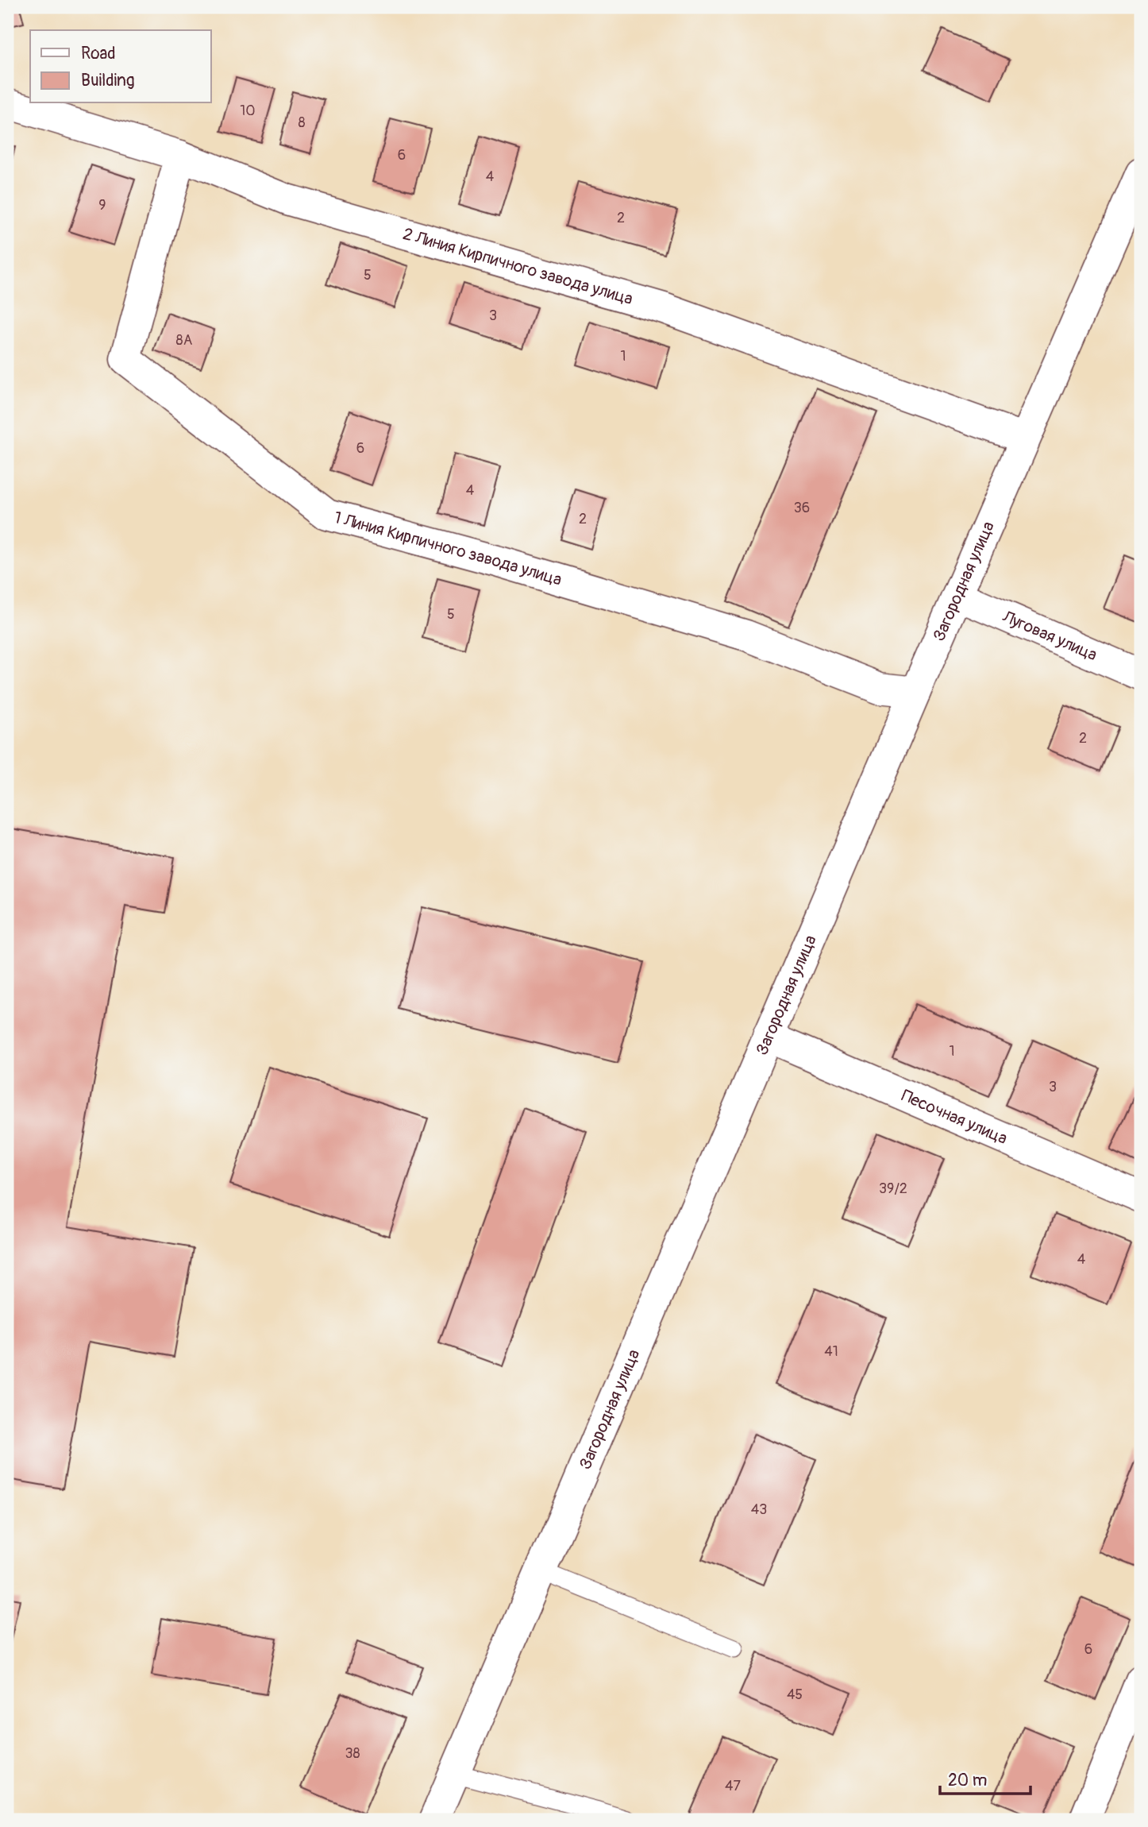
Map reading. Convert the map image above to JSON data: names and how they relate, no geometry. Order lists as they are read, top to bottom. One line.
{"streets":{"street":["2 Линия Кирпичного завода улица","1 Линия Кирпичного завода улица","Загородная улица","Луговая улица","Песочная улица"]},"crossings":[["2 Линия Кирпичного завода улица","1 Линия Кирпичного завода улица"],["2 Линия Кирпичного завода улица","Загородная улица"],["1 Линия Кирпичного завода улица","Загородная улица"],["Загородная улица","Луговая улица"],["Загородная улица","Песочная улица"]],"house_numbers":["10","8","6","4","9","2","5","3","8А","1","6","4","36","2","5","2","1","3","39/2","4","41","43","6","45","38","47"],"legend":["Road","Building"],"scale_bar":"20 m"}
